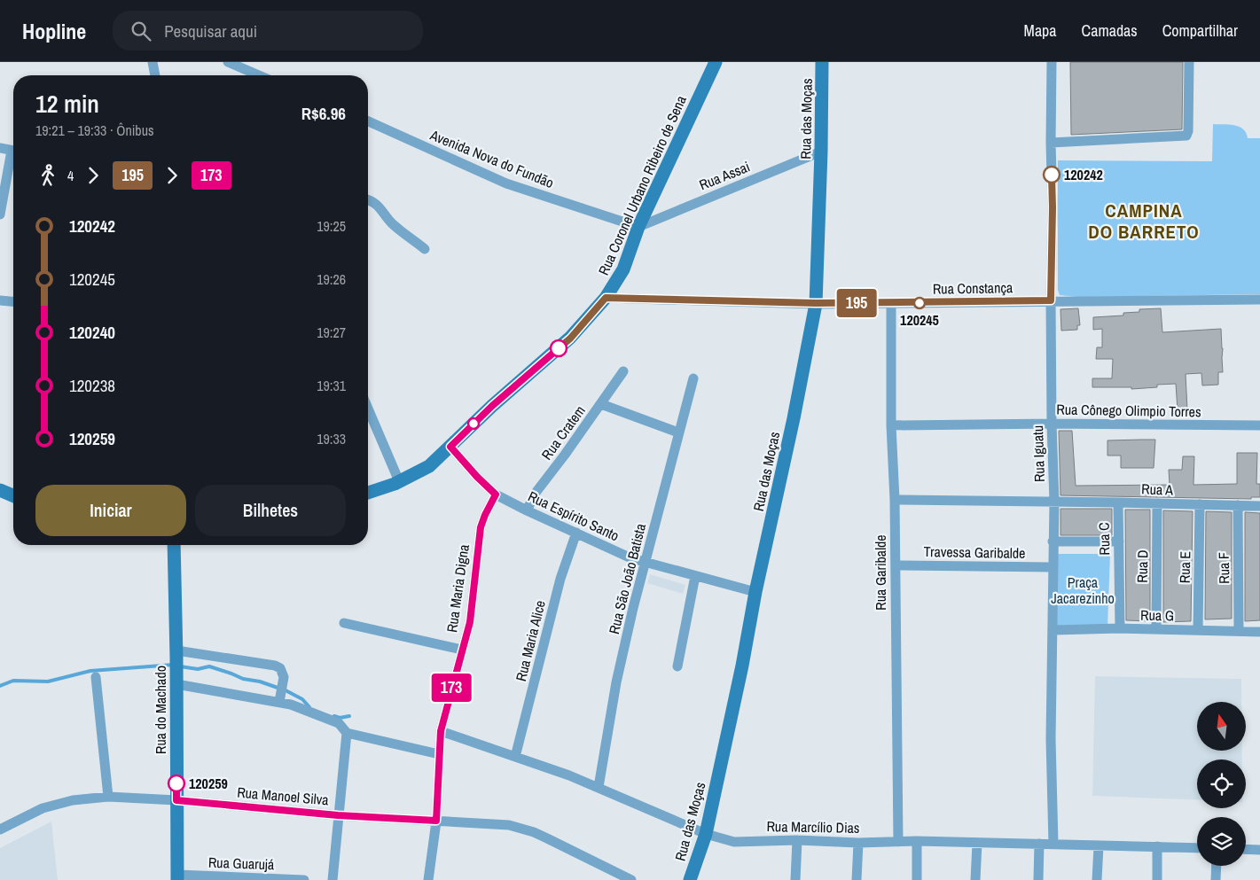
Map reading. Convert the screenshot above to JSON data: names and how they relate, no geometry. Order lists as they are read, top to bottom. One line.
{"streets":{"street":["Rua das Moças","Avenida Nova do Fundão","Rua Assai","Rua Coronel Urbano Ribeiro de Sena","Rua Constança","Rua Cônego Olimpio Torres","Rua Cratem","Rua Iguatu","Rua A","Rua Espírito Santo","Rua C","Travessa Garibalde","Rua D","Rua E","Rua F","Rua Garibalde","Rua São João Batista","Rua Maria Digna","Rua G","Rua Maria Alice","Rua do Machado","Rua Manoel Silva","Rua Marcílio Dias","Rua Guarujá"]},"crossings":[["Rua das Moças","Rua Assai"],["Rua das Moças","Rua Constança"],["Rua das Moças","Rua Espírito Santo"],["Rua das Moças","Rua Marcílio Dias"],["Avenida Nova do Fundão","Rua Assai"],["Avenida Nova do Fundão","Rua Coronel Urbano Ribeiro de Sena"],["Rua Assai","Rua Coronel Urbano Ribeiro de Sena"],["Rua Coronel Urbano Ribeiro de Sena","Rua Constança"],["Rua Coronel Urbano Ribeiro de Sena","Rua Espírito Santo"],["Rua Constança","Rua Iguatu"],["Rua Constança","Rua Garibalde"],["Rua Cônego Olimpio Torres","Rua Iguatu"],["Rua Cônego Olimpio Torres","Rua Garibalde"],["Rua Cratem","Rua Espírito Santo"],["Rua Iguatu","Rua A"],["Rua Iguatu","Travessa Garibalde"],["Rua Iguatu","Rua G"],["Rua Iguatu","Rua Marcílio Dias"],["Rua A","Rua C"],["Rua A","Rua D"],["Rua A","Rua E"],["Rua A","Rua F"],["Rua A","Rua Garibalde"],["Rua Espírito Santo","Rua São João Batista"],["Rua Espírito Santo","Rua Maria Digna"],["Rua Espírito Santo","Rua Maria Alice"],["Rua C","Rua G"],["Travessa Garibalde","Rua Garibalde"],["Rua D","Rua G"],["Rua E","Rua G"],["Rua F","Rua G"],["Rua Garibalde","Rua Marcílio Dias"],["Rua São João Batista","Rua Marcílio Dias"],["Rua Maria Digna","Rua Manoel Silva"],["Rua Maria Digna","Rua Marcílio Dias"],["Rua Maria Alice","Rua Marcílio Dias"],["Rua do Machado","Rua Manoel Silva"],["Rua do Machado","Rua Guarujá"]],"districts":["CAMPINA DO BARRETO"],"parks":["Praça Jacarezinho"],"places":["120242","120245","120259"],"lines":["bus line 195","bus line 173"],"north":"top","page":{"header":"Hopline","search":"Pesquisar aqui","nav":["Mapa","Camadas","Compartilhar"],"on_map":["195","173"],"heading":["12 min","19:21 – 19:33 · Ônibus","R$6.96"],"legs":["4","195","173"],"list":[{"name":"120242","value":"19:25"},{"name":"120245","value":"19:26"},{"name":"120240","value":"19:27"},{"name":"120238","value":"19:31"},{"name":"120259","value":"19:33"}],"buttons":["Iniciar","Bilhetes"]}}
